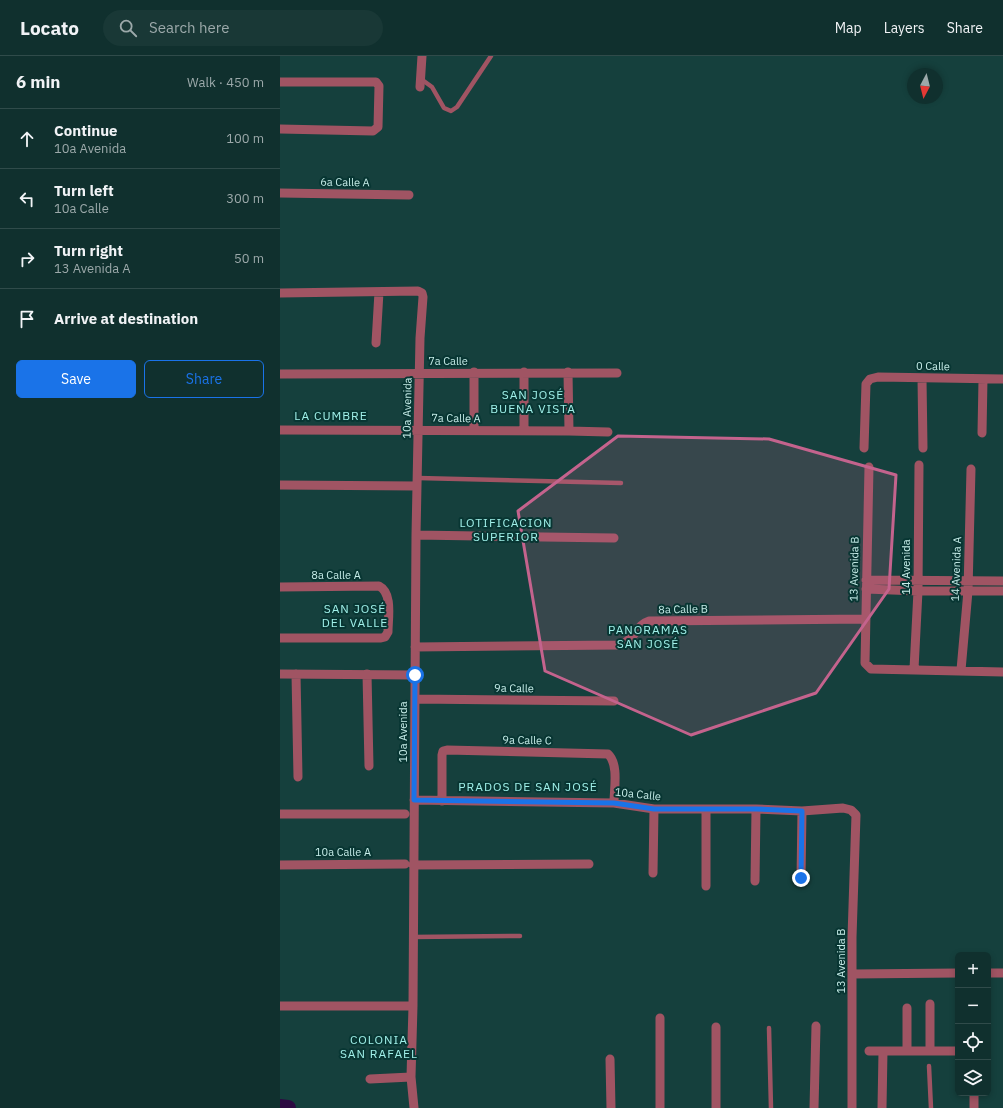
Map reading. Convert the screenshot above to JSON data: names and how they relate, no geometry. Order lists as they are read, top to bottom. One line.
{"streets":{"street":["6a Calle A","7a Calle","0 Calle","10a Avenida","7a Calle A","14 Avenida","13 Avenida B","14 Avenida A","8a Calle A","8a Calle B","9a Calle","9a Calle C","10a Calle","10a Calle A"]},"crossings":[["7a Calle","10a Avenida"],["10a Avenida","7a Calle A"],["10a Avenida","8a Calle B"],["10a Avenida","9a Calle"],["10a Avenida","10a Calle"],["10a Avenida","10a Calle A"],["14 Avenida","13 Avenida B"],["13 Avenida B","8a Calle B"],["13 Avenida B","10a Calle"],["9a Calle C","10a Calle"]],"districts":["SAN JOSÉ BUENA VISTA","LA CUMBRE","LOTIFICACION SUPERIOR","SAN JOSÉ DEL VALLE","PANORAMAS SAN JOSÉ","PRADOS DE SAN JOSÉ","COLONIA SAN RAFAEL"],"north":"bottom","page":{"header":"Locato","search":"Search here","nav":["Map","Layers","Share"],"heading":["6 min","Walk · 450 m"],"list":[["Continue","10a Avenida","100 m"],["Turn left","10a Calle","300 m"],["Turn right","13 Avenida A","50 m"],"Arrive at destination"],"buttons":["Save","Share"],"map_buttons":["+","−"]}}
